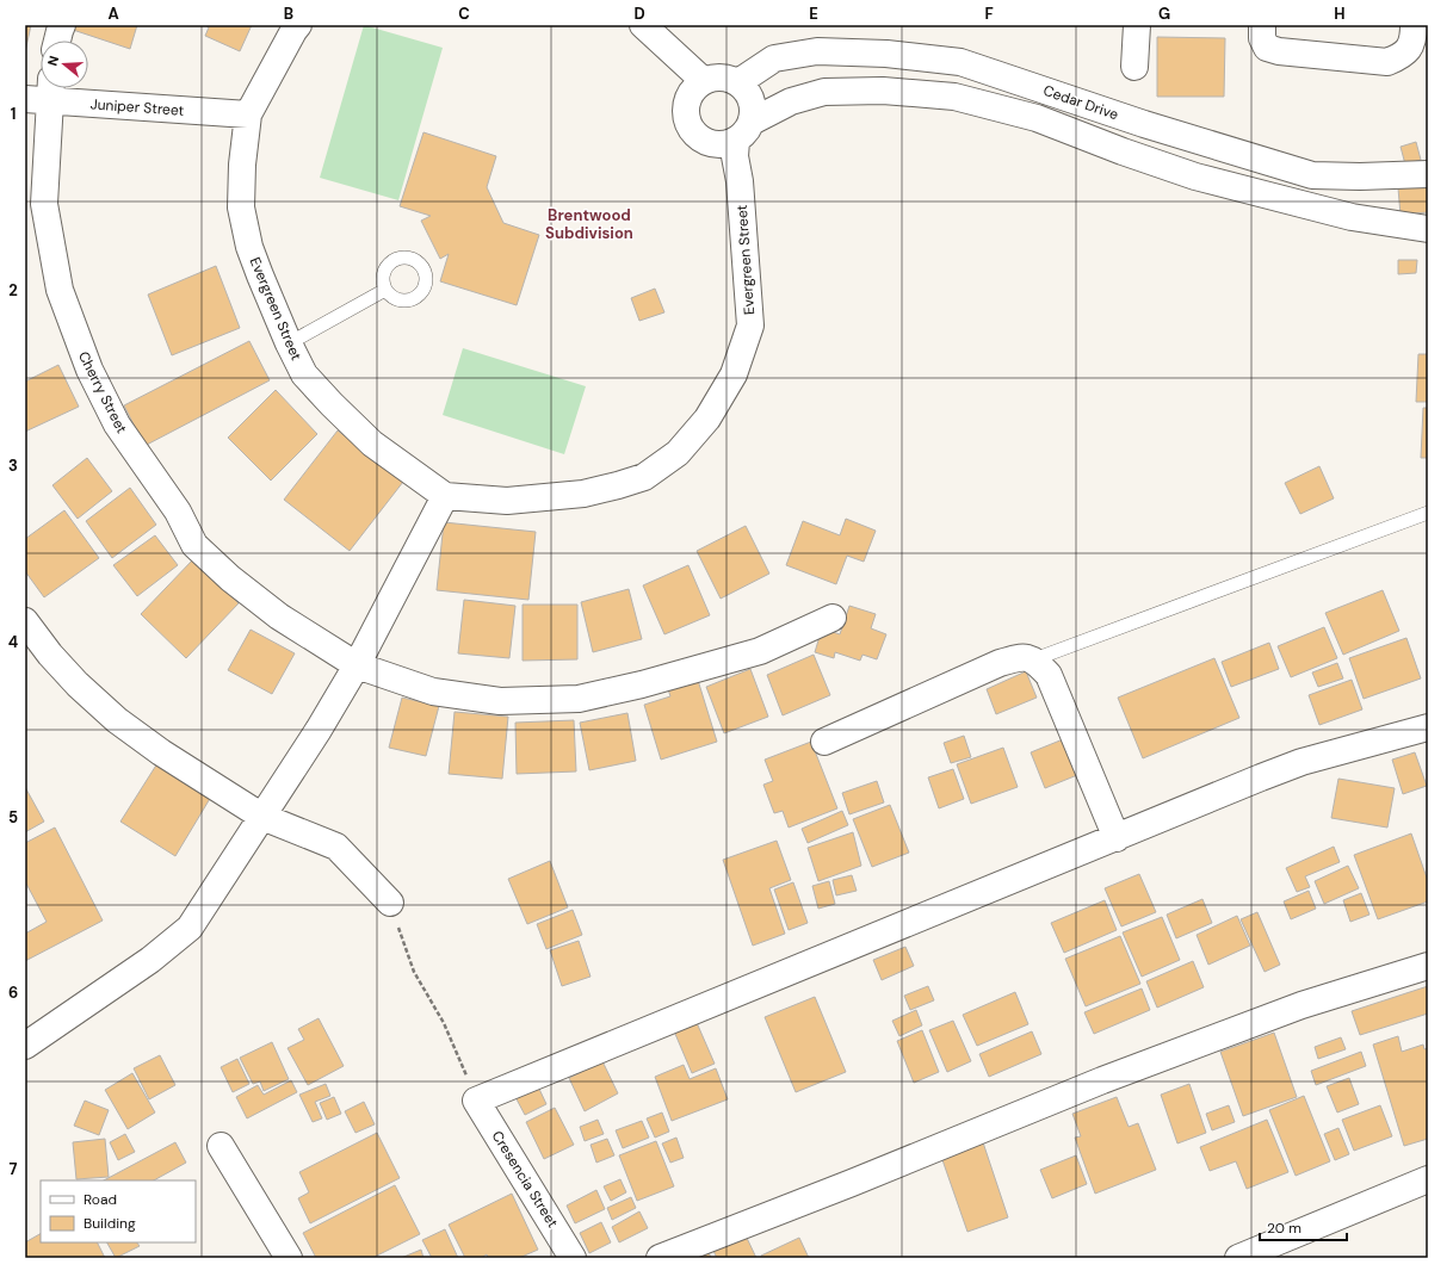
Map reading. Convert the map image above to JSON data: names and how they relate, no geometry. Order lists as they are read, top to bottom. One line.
{"streets":{"street":["Cedar Drive","Juniper Street","Evergreen Street","Cherry Street","Cresencia Street"]},"crossings":[["Cedar Drive","Evergreen Street"],["Juniper Street","Evergreen Street"],["Juniper Street","Cherry Street"]],"districts":["Brentwood Subdivision"],"legend":["Road","Building"],"scale_bar":"20 m","north":"left","grid":{"columns":["A","B","C","D","E","F","G","H"],"rows":["1","2","3","4","5","6","7"]}}
